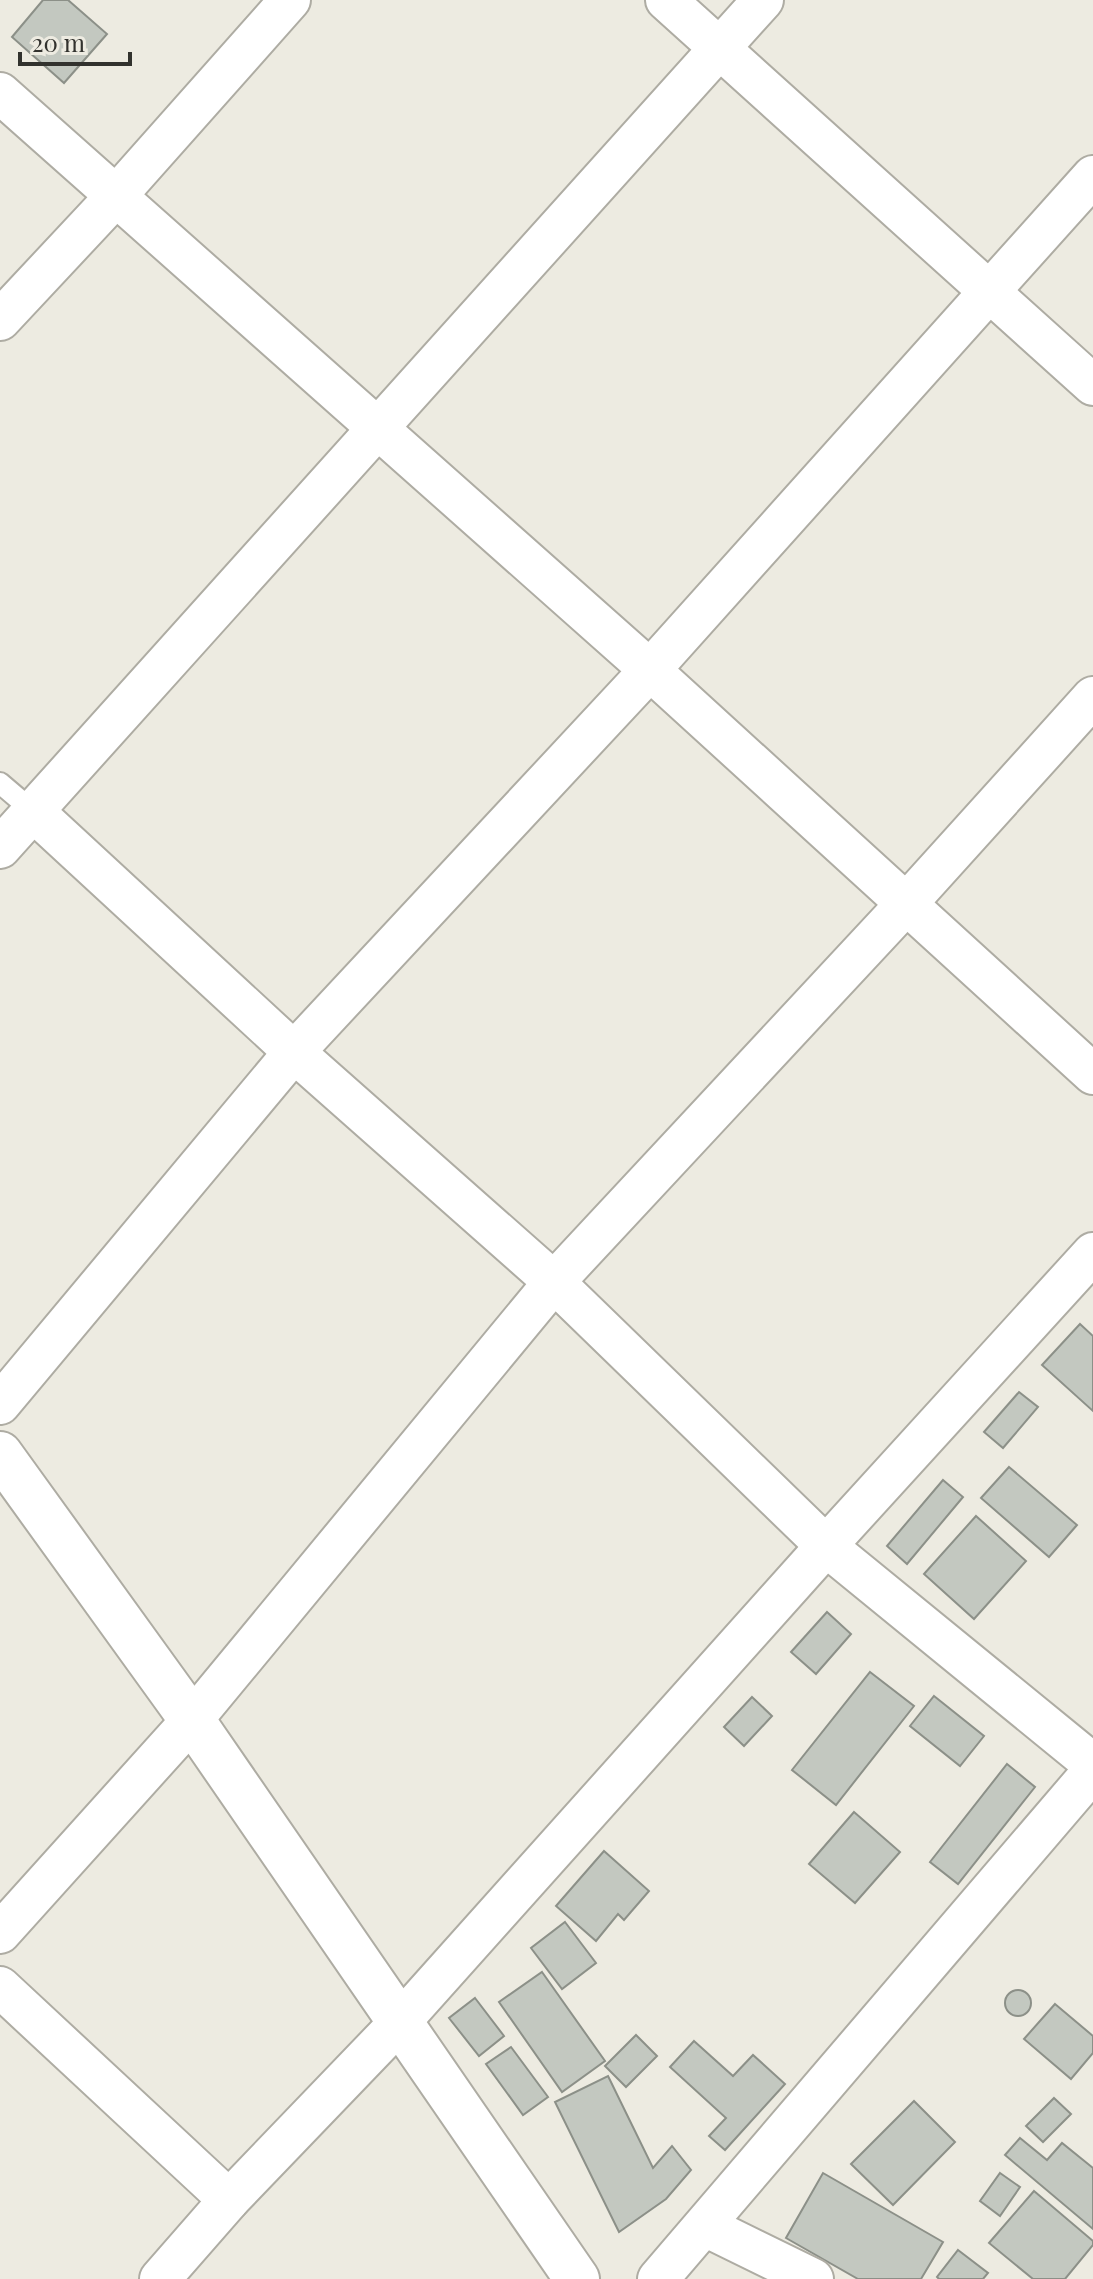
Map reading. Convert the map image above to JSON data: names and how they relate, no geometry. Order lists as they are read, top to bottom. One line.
{"scale_bar":"20 m"}
